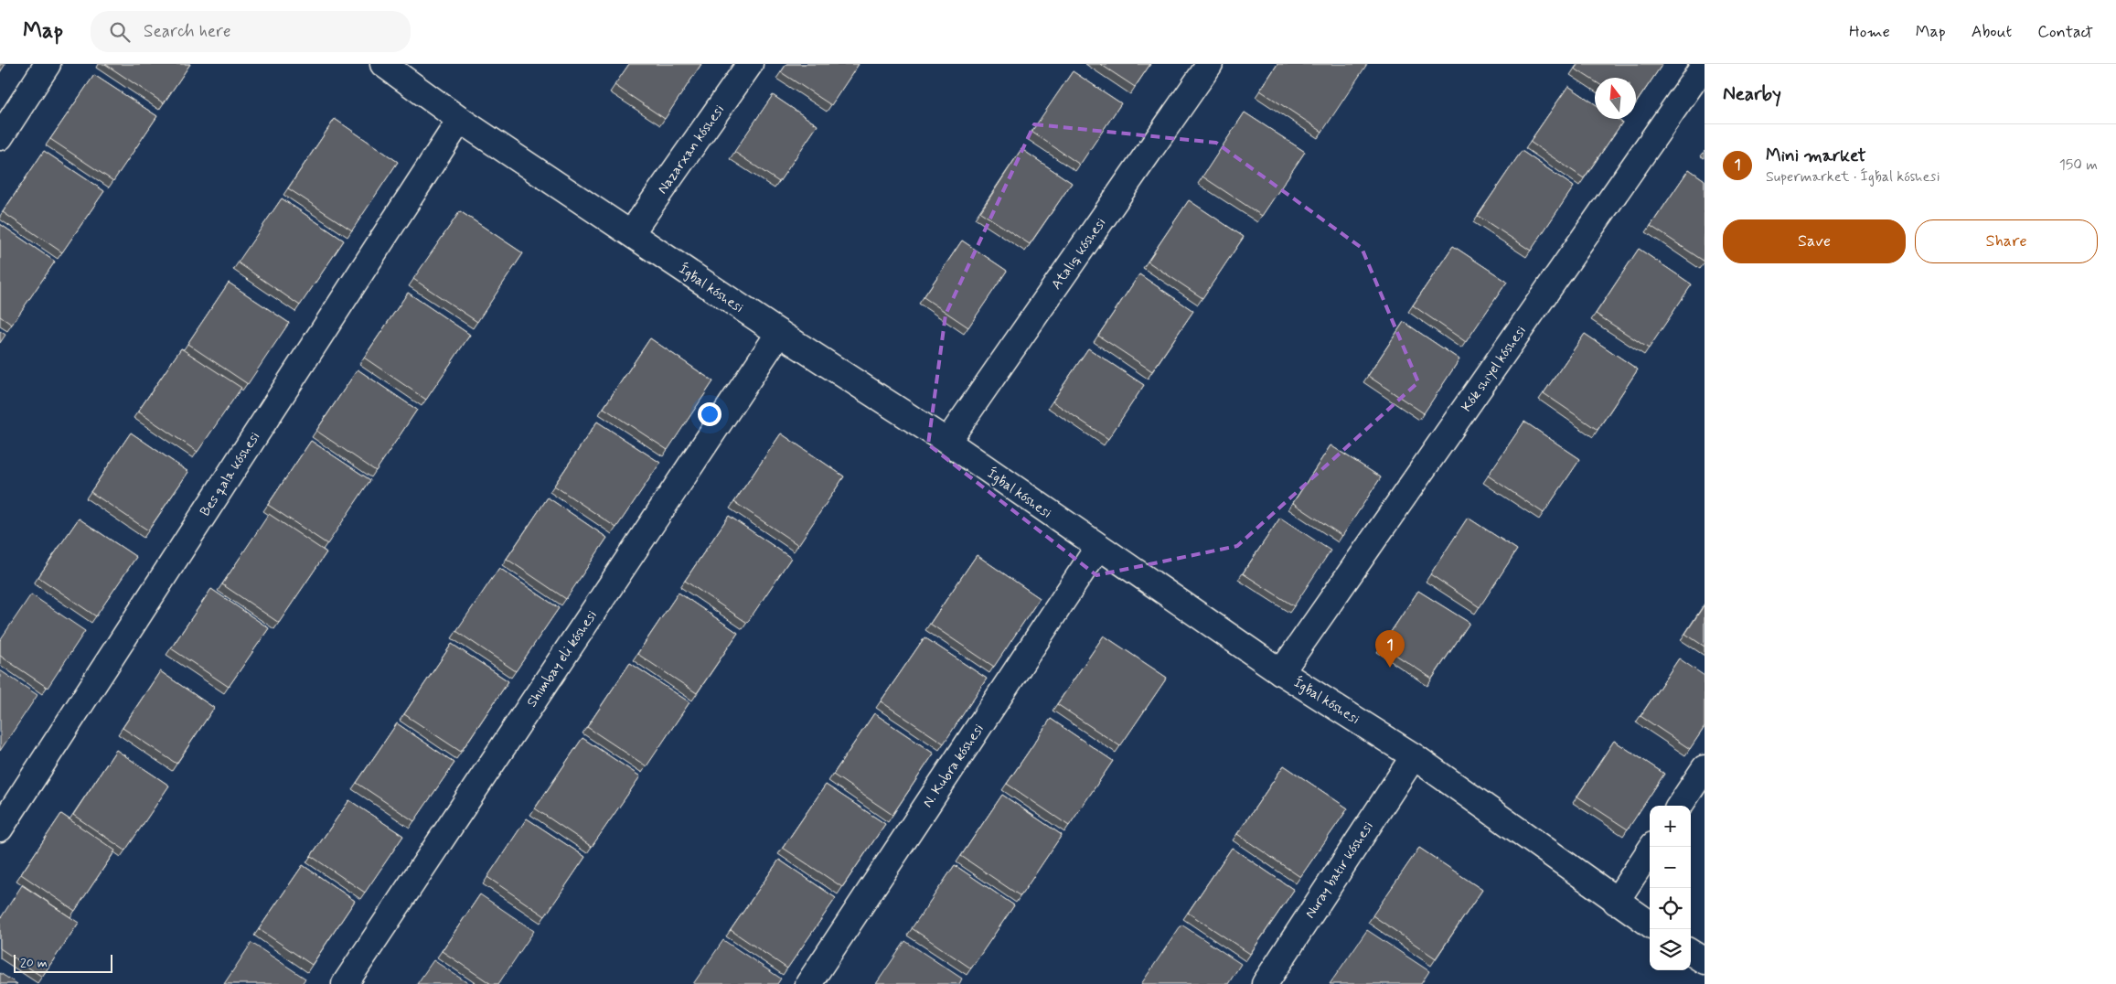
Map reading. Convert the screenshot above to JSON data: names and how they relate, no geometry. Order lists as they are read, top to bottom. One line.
{"streets":{"street":["Nazarxan kóshesi","Atalıq kóshesi","Íǵbal kóshesi","Kók shiyel kóshesi","Bes qala kóshesi","Shımbay eli kóshesi","N. Kubra kóshesi","Nuray batır kóshesi"]},"crossings":[["Nazarxan kóshesi","Íǵbal kóshesi"],["Atalıq kóshesi","Íǵbal kóshesi"],["Íǵbal kóshesi","Kók shiyel kóshesi"],["Íǵbal kóshesi","Bes qala kóshesi"],["Íǵbal kóshesi","Shımbay eli kóshesi"],["Íǵbal kóshesi","N. Kubra kóshesi"],["Íǵbal kóshesi","Nuray batır kóshesi"]],"scale_bar":"20 m","north":"top","page":{"header":"Map","search":"Search here","nav":["Home","Map","About","Contact"],"heading":"Nearby","list":[{"mark":"1","name":"Mini market","note":"Supermarket · Íǵbal kóshesi","value":"150 m"}],"buttons":["Save","Share"],"pins":"1","map_buttons":["+","−"],"scale":"20 m"}}
